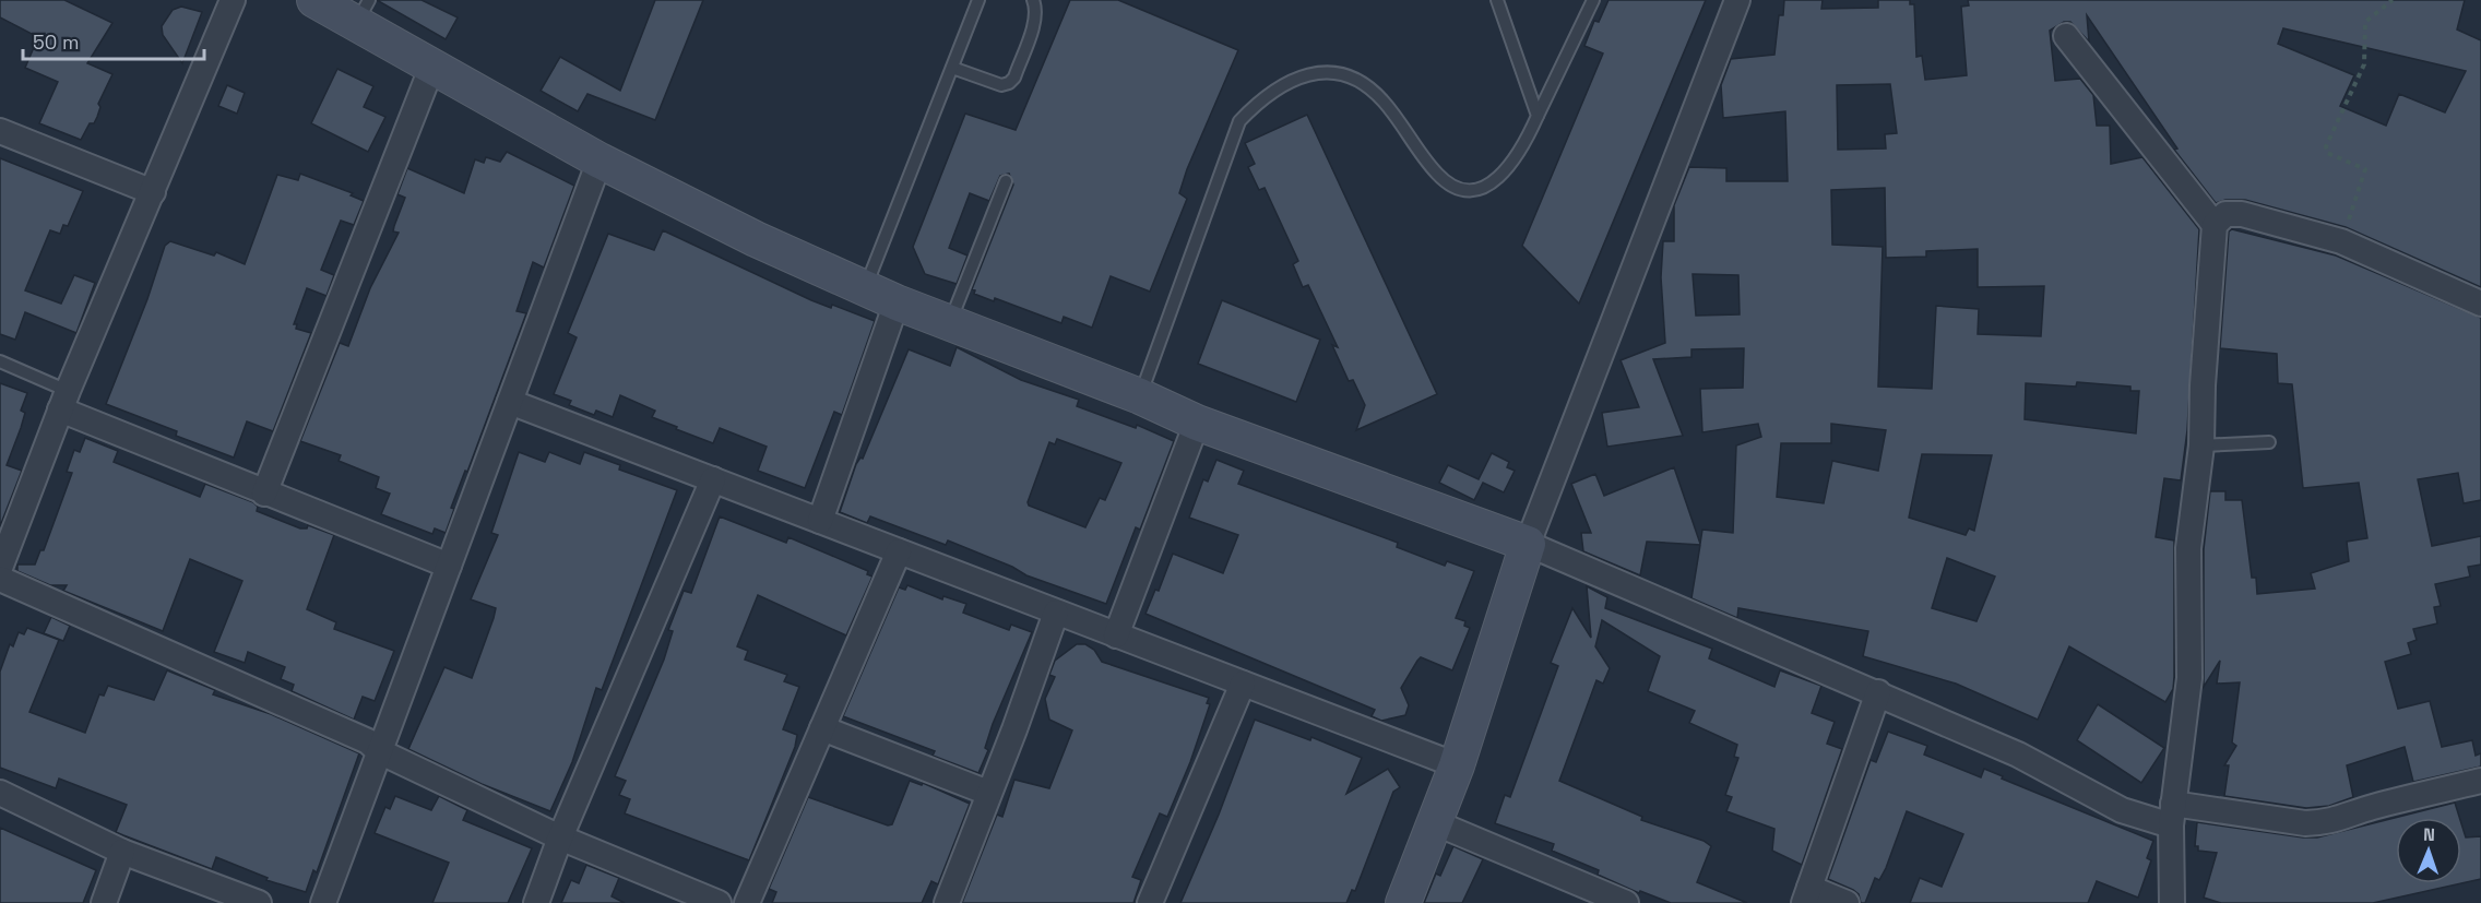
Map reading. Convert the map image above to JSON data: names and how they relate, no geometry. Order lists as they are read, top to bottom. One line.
{"scale_bar":"50 m","north":"top"}
